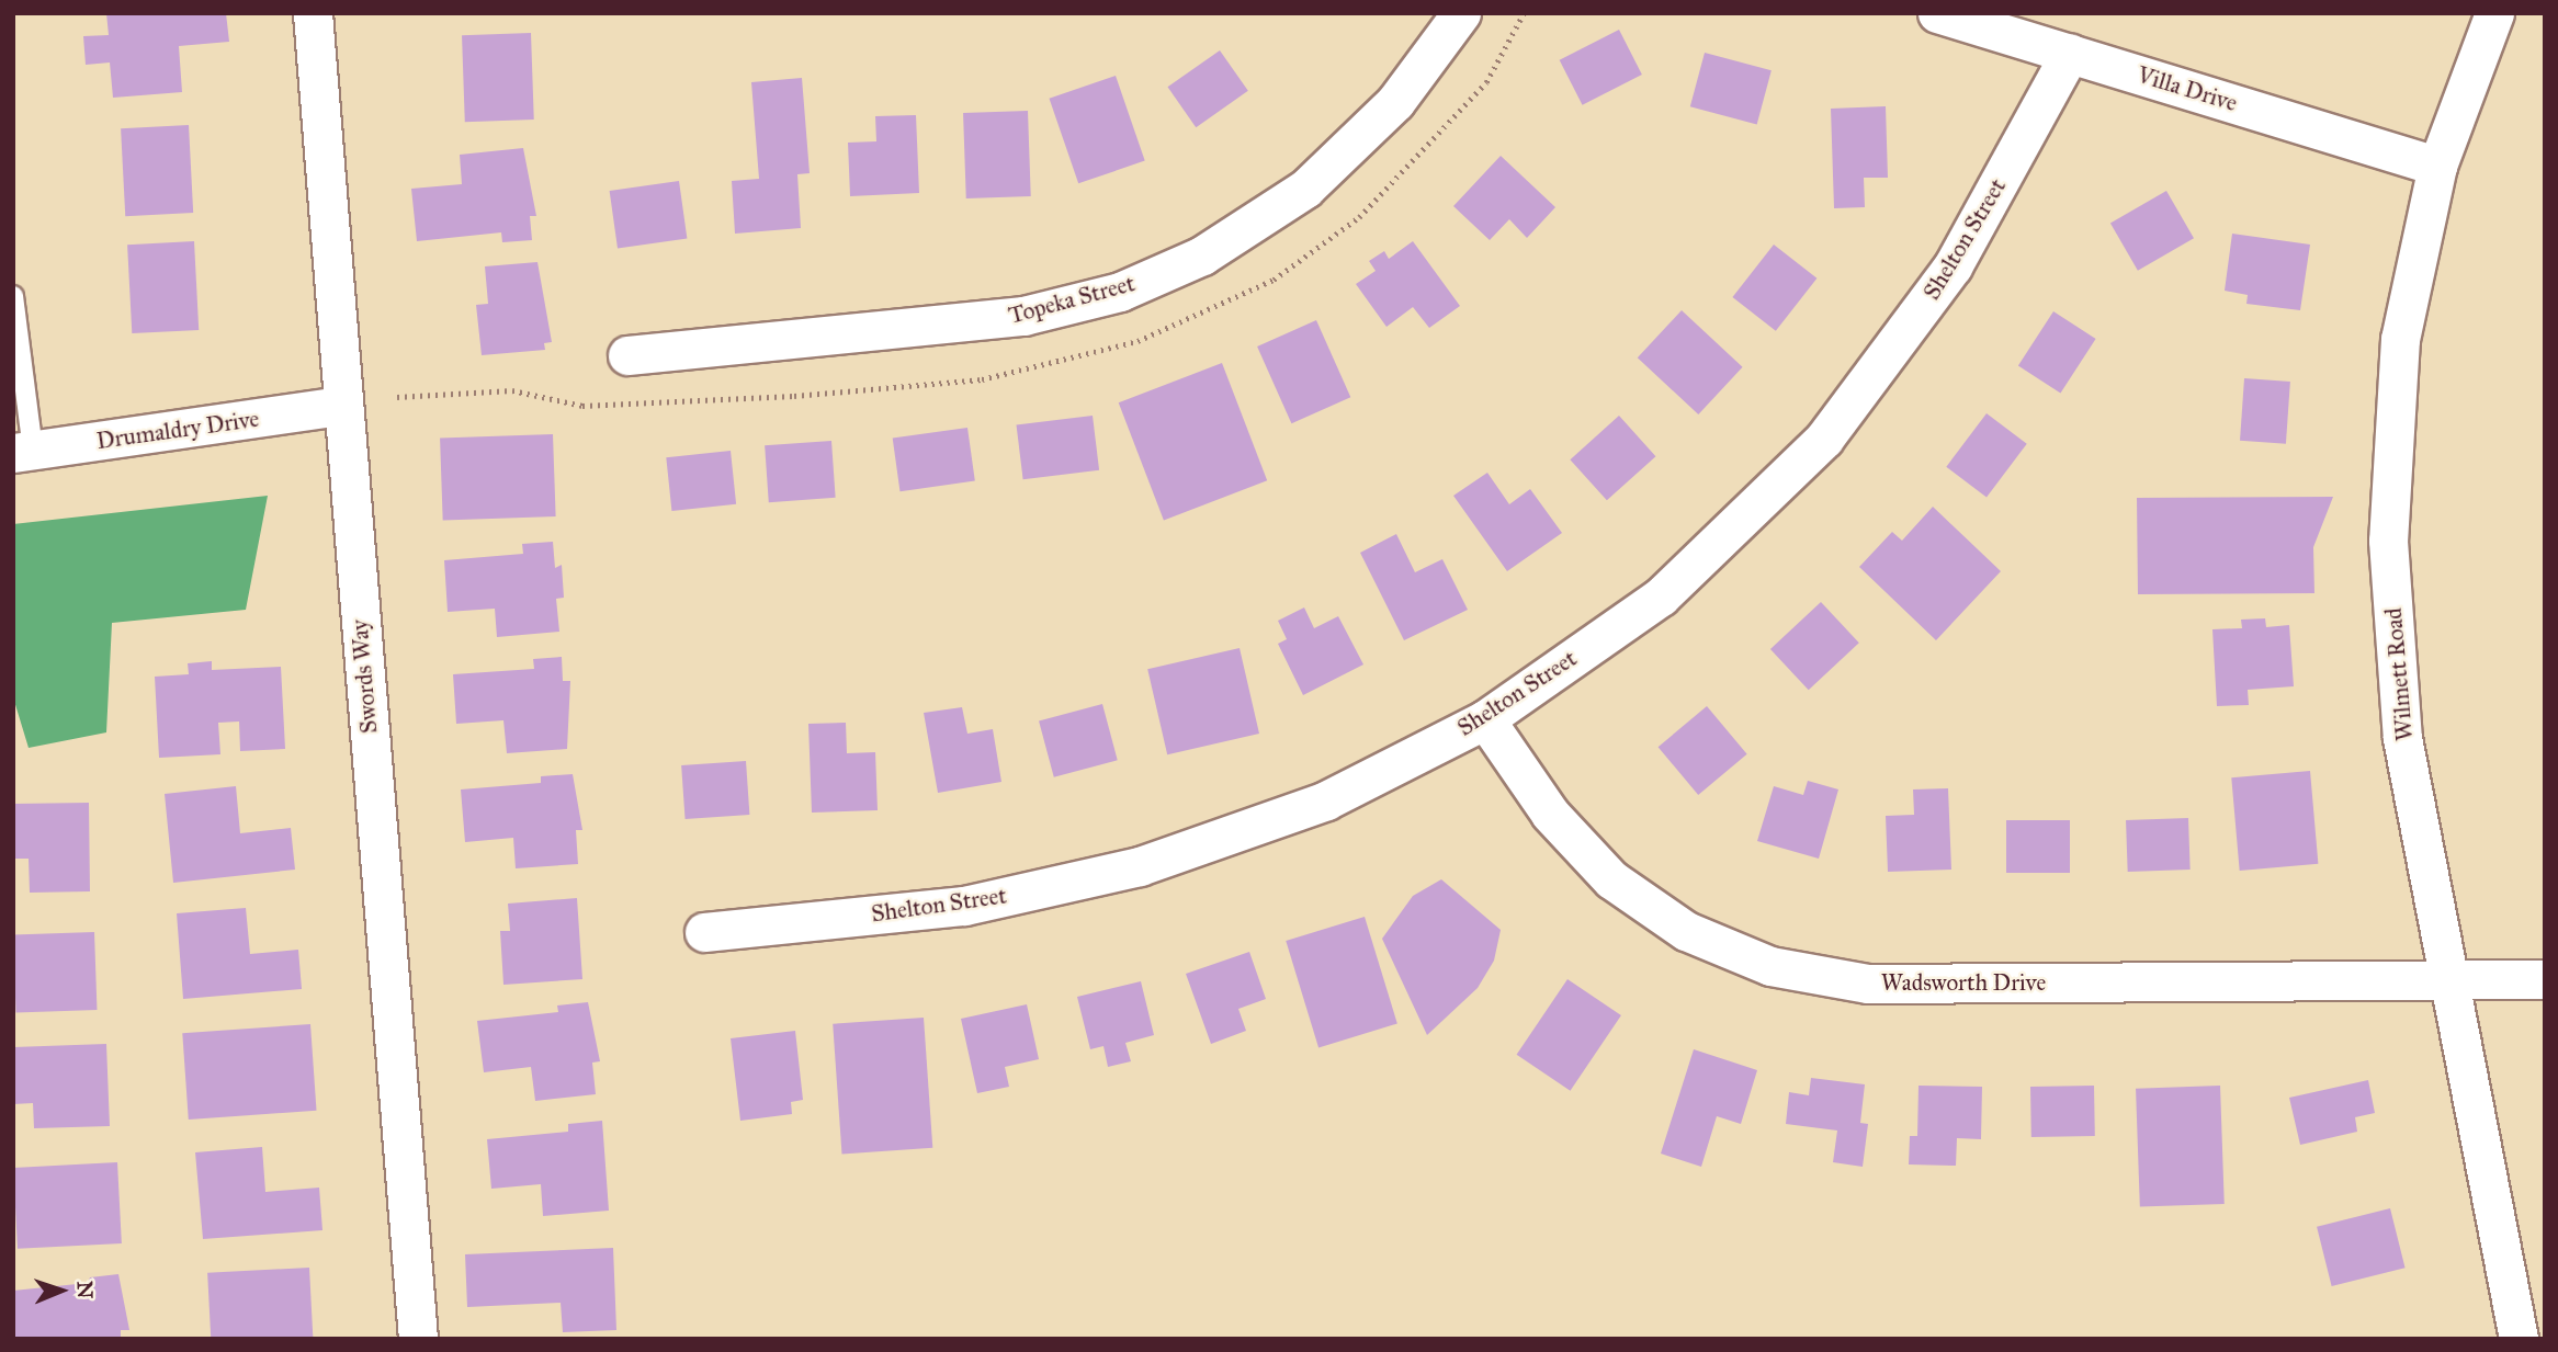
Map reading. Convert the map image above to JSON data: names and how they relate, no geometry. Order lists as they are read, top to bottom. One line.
{"streets":{"street":["Villa Drive","Shelton Street","Topeka Street","Drumaldry Drive","Wilmett Road","Swords Way","Wadsworth Drive"]},"crossings":[["Villa Drive","Shelton Street"],["Villa Drive","Wilmett Road"],["Shelton Street","Wadsworth Drive"],["Drumaldry Drive","Swords Way"],["Wilmett Road","Wadsworth Drive"]],"north":"right"}
